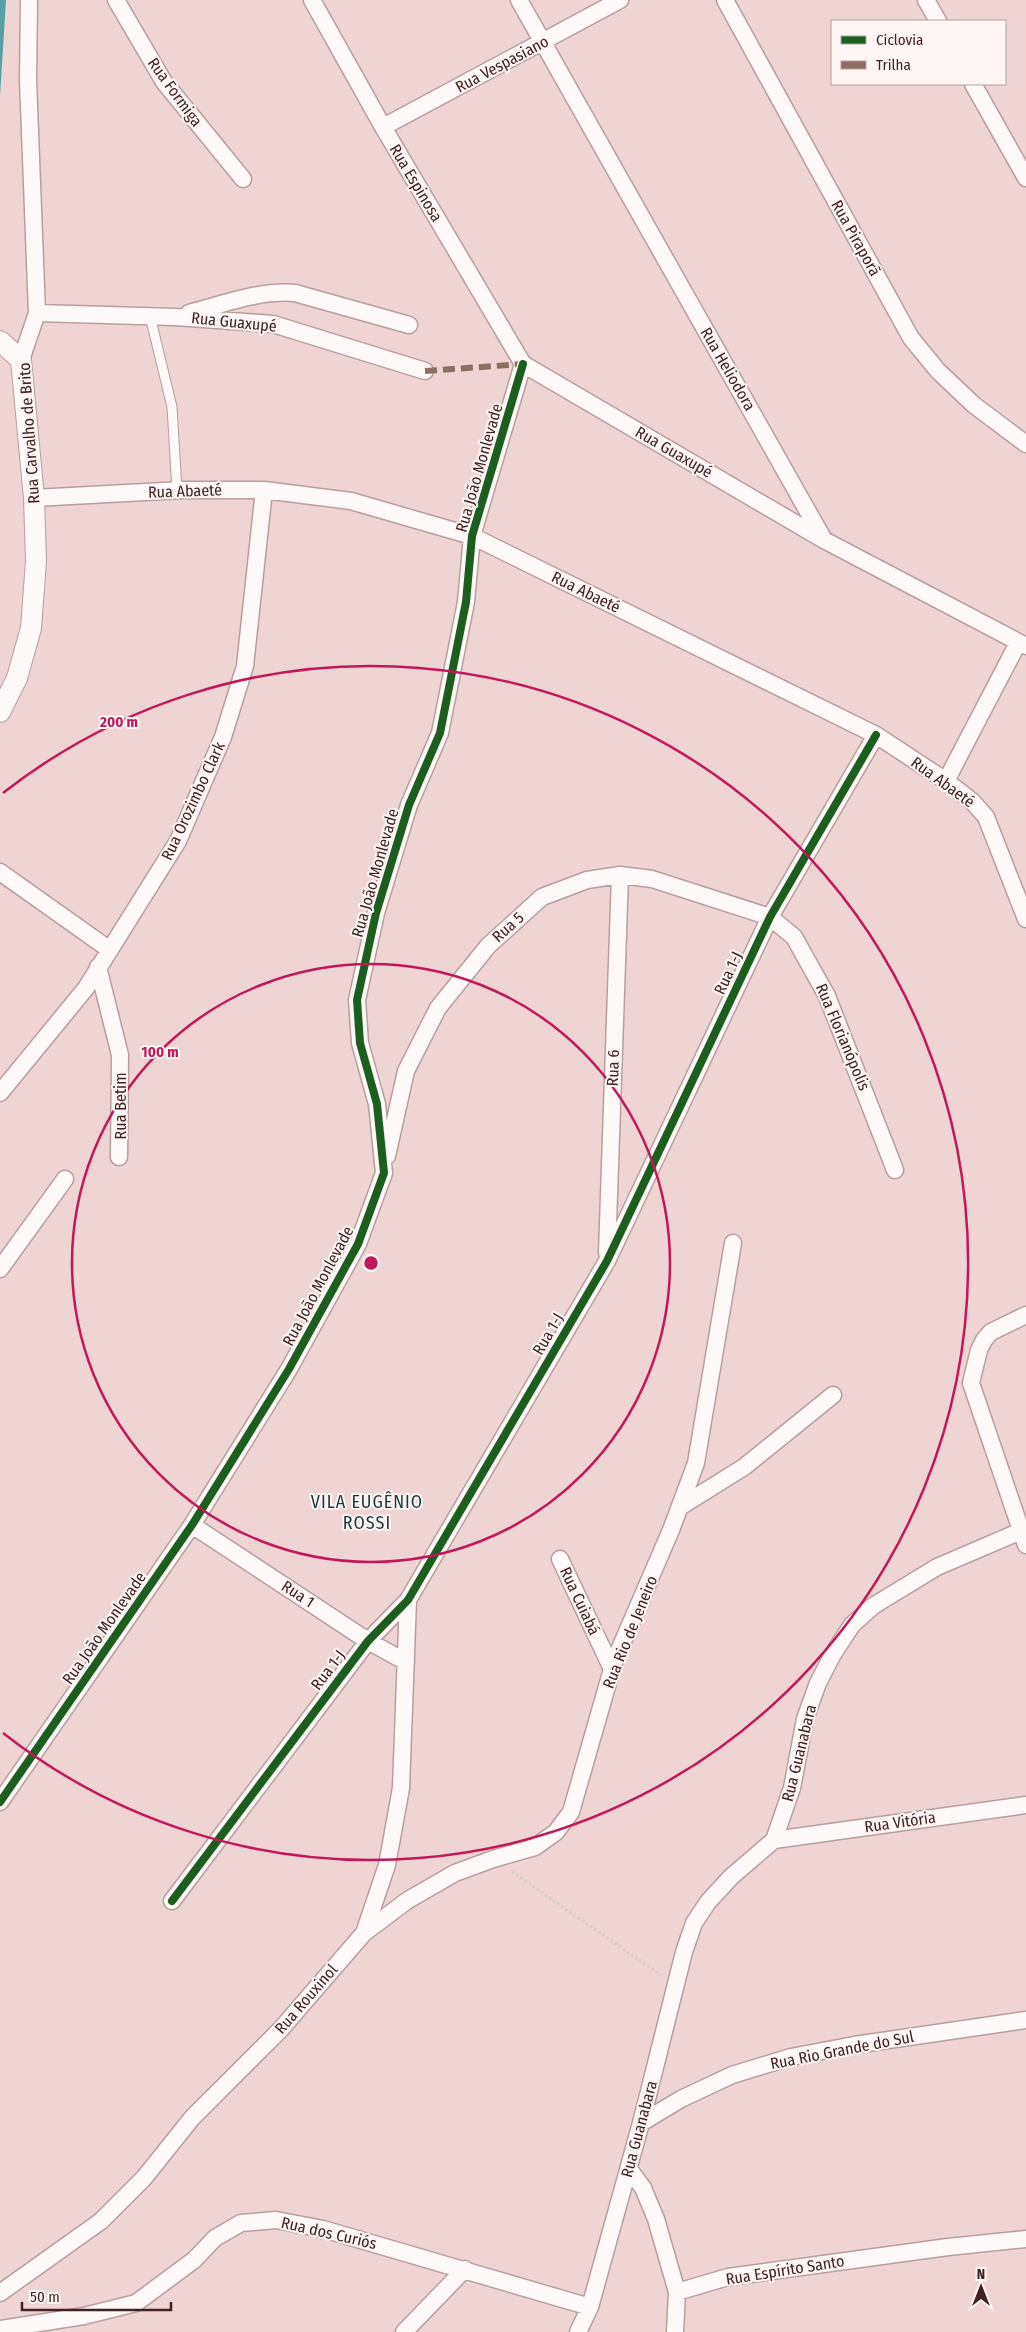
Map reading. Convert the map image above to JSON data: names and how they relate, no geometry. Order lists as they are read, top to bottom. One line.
{"streets":{"street":["Rua Vespasiano","Rua Formiga","Rua Espinosa","Rua Piraporã","Rua Guaxupé","Rua Heliodora","Rua Carvalho de Brito","Rua João Monlevade","Rua Abaeté","Rua Orozimbo Clark","Rua 5","Rua 1-J","Rua Florianópolis","Rua 6","Rua Betim","Rua 1","Rua Cuiabá","Rua Rio de Jeneiro","Rua Guanabara","Rua Vitória","Rua Rouxinol","Rua Rio Grande do Sul","Rua dos Curiós","Rua Espírito Santo"]},"crossings":[["Rua Vespasiano","Rua Espinosa"],["Rua Vespasiano","Rua Heliodora"],["Rua Espinosa","Rua Guaxupé"],["Rua Espinosa","Rua João Monlevade"],["Rua Guaxupé","Rua Heliodora"],["Rua Guaxupé","Rua Carvalho de Brito"],["Rua Guaxupé","Rua João Monlevade"],["Rua Carvalho de Brito","Rua Abaeté"],["Rua João Monlevade","Rua Abaeté"],["Rua João Monlevade","Rua 5"],["Rua João Monlevade","Rua 1"],["Rua Abaeté","Rua Orozimbo Clark"],["Rua Abaeté","Rua 1-J"],["Rua Orozimbo Clark","Rua Betim"],["Rua 5","Rua 1-J"],["Rua 5","Rua Florianópolis"],["Rua 5","Rua 6"],["Rua 1-J","Rua Florianópolis"],["Rua 1-J","Rua 6"],["Rua 1-J","Rua 1"],["Rua 1-J","Rua Rouxinol"],["Rua 1","Rua Rouxinol"],["Rua Cuiabá","Rua Rio de Jeneiro"],["Rua Rio de Jeneiro","Rua Rouxinol"],["Rua Guanabara","Rua Vitória"],["Rua Guanabara","Rua Rio Grande do Sul"],["Rua Guanabara","Rua dos Curiós"]],"districts":["VILA EUGÊNIO ROSSI"],"legend":["Ciclovia","Trilha"],"scale_bar":"50 m","north":"top","rings":["200 m","100 m"]}
